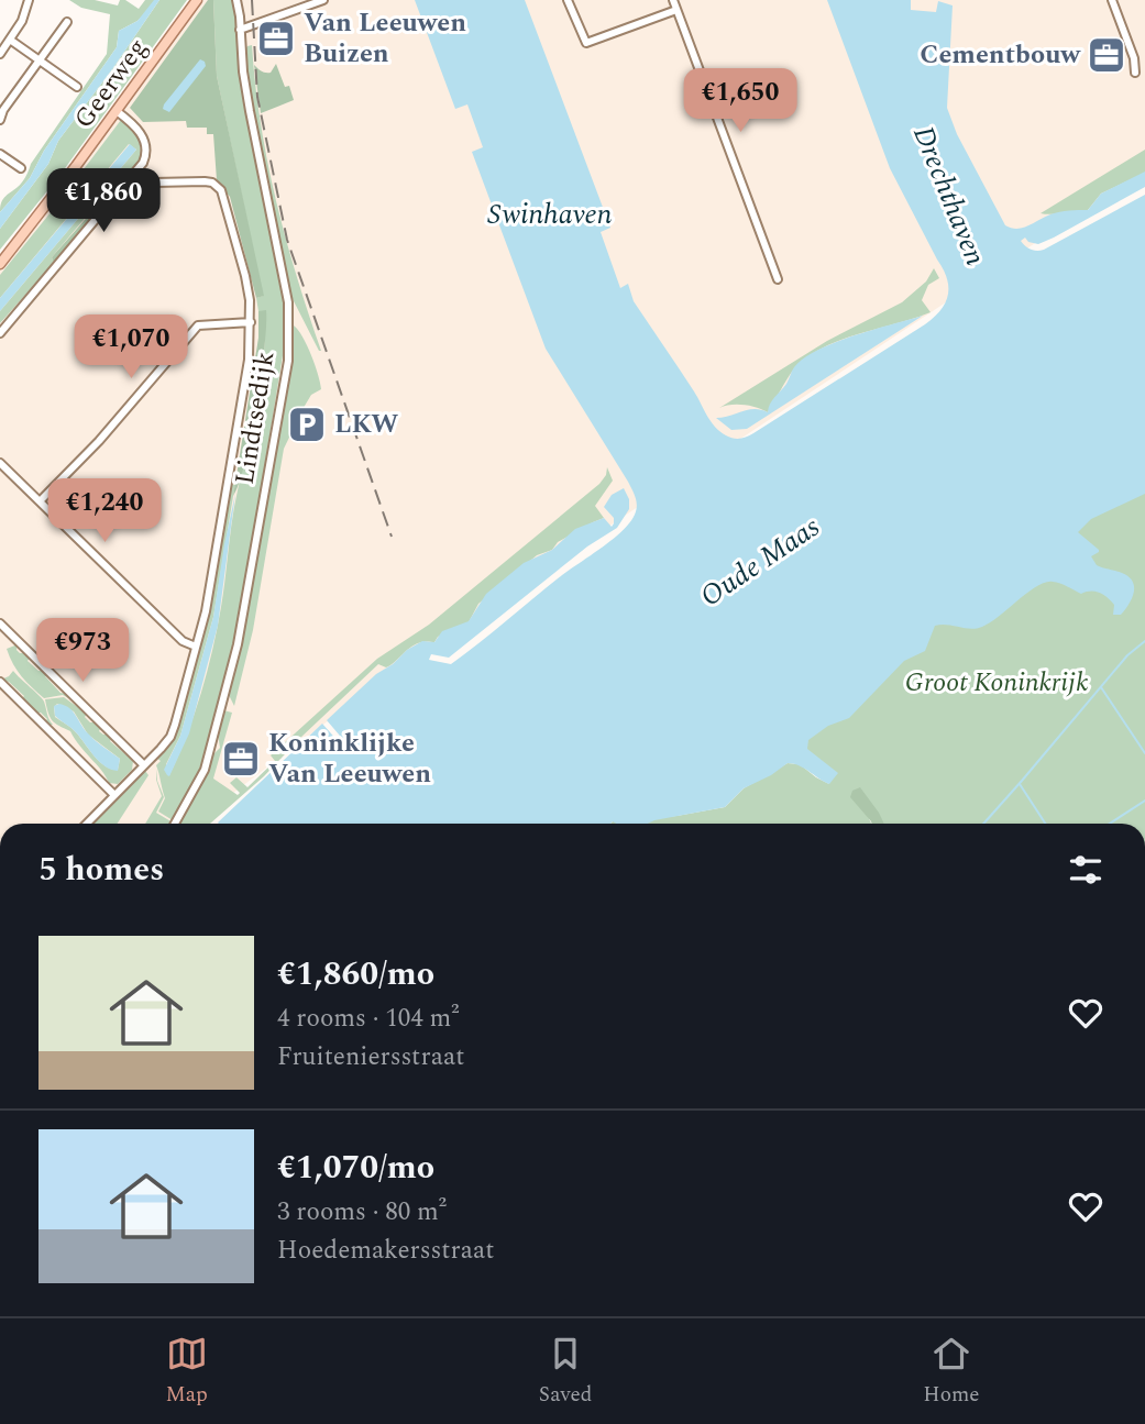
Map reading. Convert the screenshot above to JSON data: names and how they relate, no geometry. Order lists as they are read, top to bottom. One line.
{"streets":{"main road":["Geerweg"],"street":["Lindtsedijk"]},"water":["Drechthaven","Swinhaven","Oude Maas"],"parks":["Groot Koninkrijk"],"places":{"office":["Van Leeuwen Buizen","Cementbouw","Koninklijke Van Leeuwen"],"parking":["LKW"]},"page":{"price":["€1,650","€1,860","€1,070","€1,240","€973"],"heading":"5 homes","list":[{"name":"€1,860/mo","note":"4 rooms · 104 m² · Fruiteniersstraat"},{"name":"€1,070/mo","note":"3 rooms · 80 m² · Hoedemakersstraat"}],"tabs":["Map","Saved","Home"]}}
